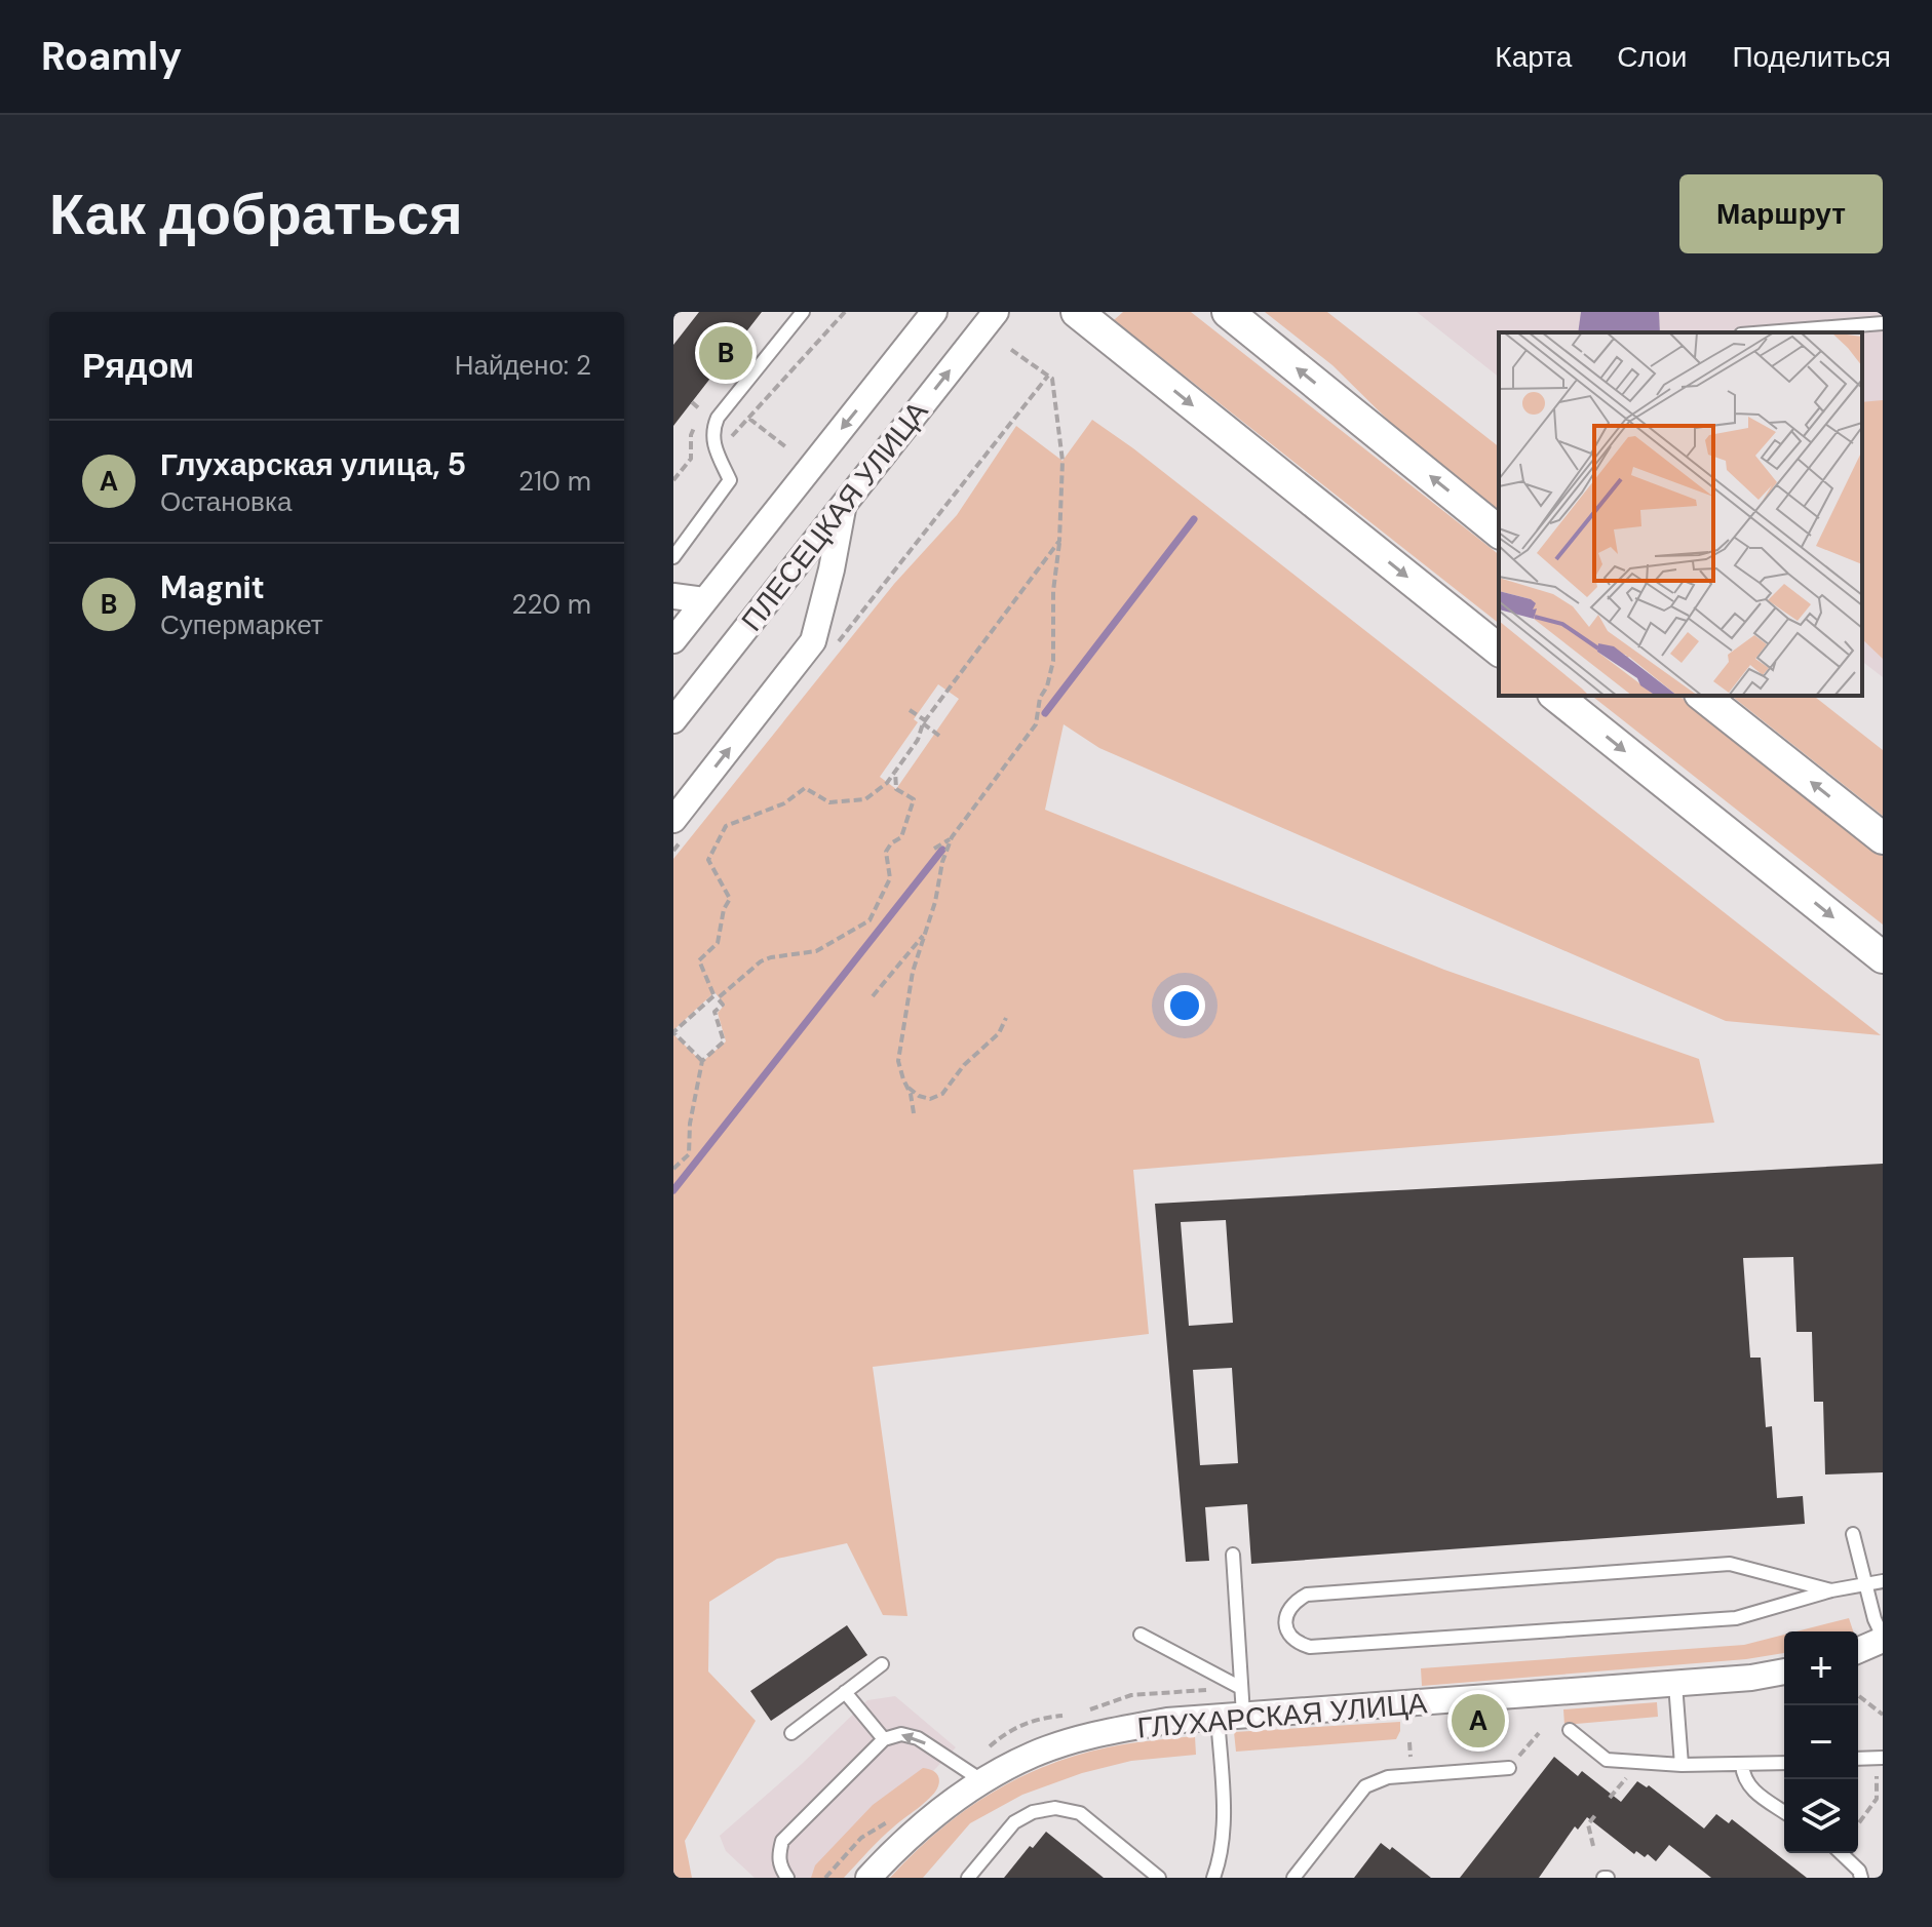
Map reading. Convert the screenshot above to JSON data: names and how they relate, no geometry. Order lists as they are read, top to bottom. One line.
{"streets":{"street":["ПЛЕСЕЦКАЯ УЛИЦА","ГЛУХАРСКАЯ УЛИЦА"]},"page":{"header":"Roamly","nav":["Карта","Слои","Поделиться"],"buttons":"Маршрут","title":"Как добраться","heading":["Рядом","Найдено: 2"],"pins":["B","A"],"list":[{"mark":"A","name":"Глухарская улица, 5","note":"Остановка","value":"210 m"},{"mark":"B","name":"Magnit","note":"Супермаркет","value":"220 m"}],"map_buttons":["+","−"]}}
